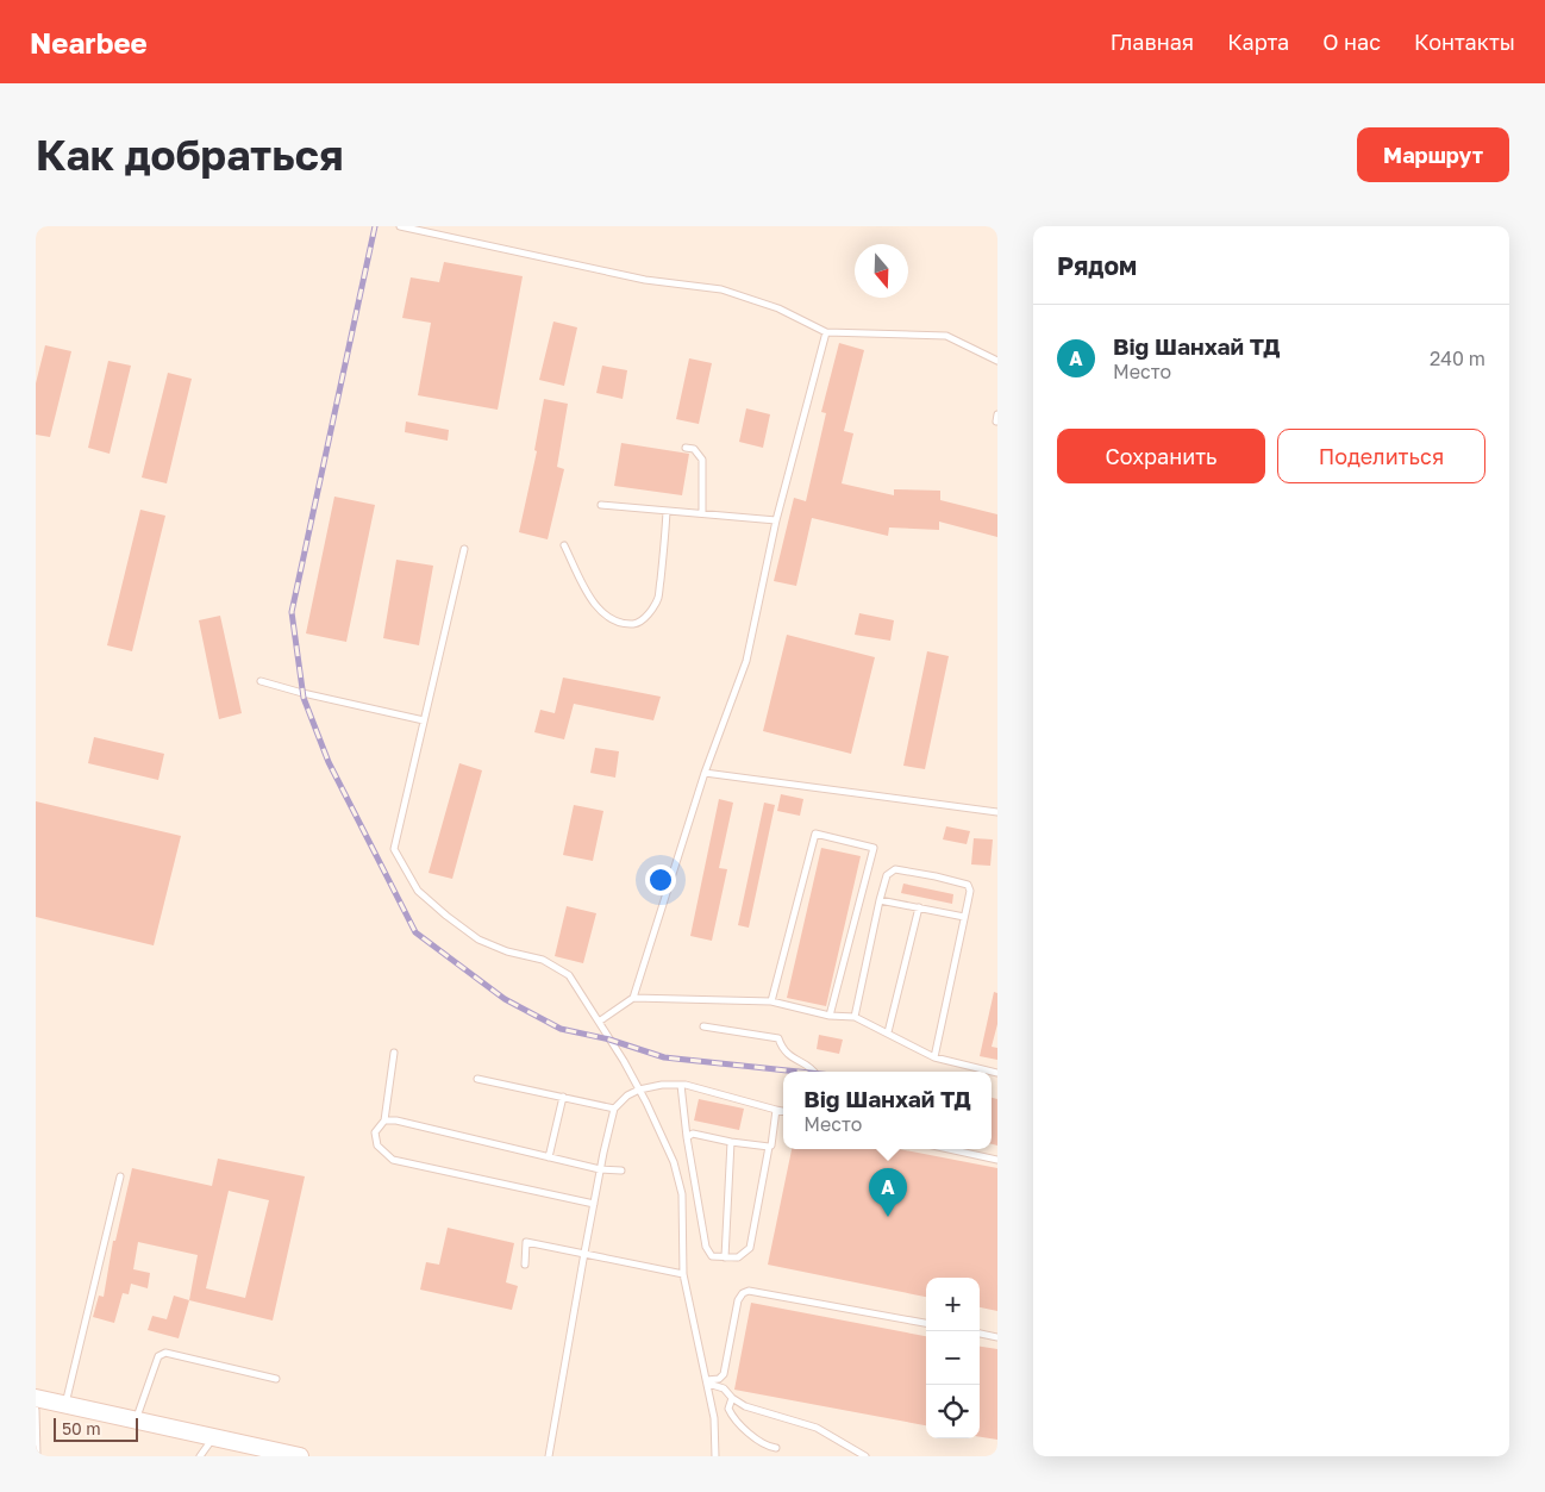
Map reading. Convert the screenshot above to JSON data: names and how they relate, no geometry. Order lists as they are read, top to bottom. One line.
{"scale_bar":"50 m","north":"bottom","page":{"header":"Nearbee","nav":["Главная","Карта","О нас","Контакты"],"buttons":["Маршрут",["Сохранить","Поделиться"]],"title":"Как добраться","heading":"Рядом","list":[{"mark":"A","name":"Big Шанхай ТД","note":"Место","value":"240 m"}],"popup":["Big Шанхай ТД","Место"],"pins":"A","map_buttons":["+","−"],"scale":"50 m"}}
